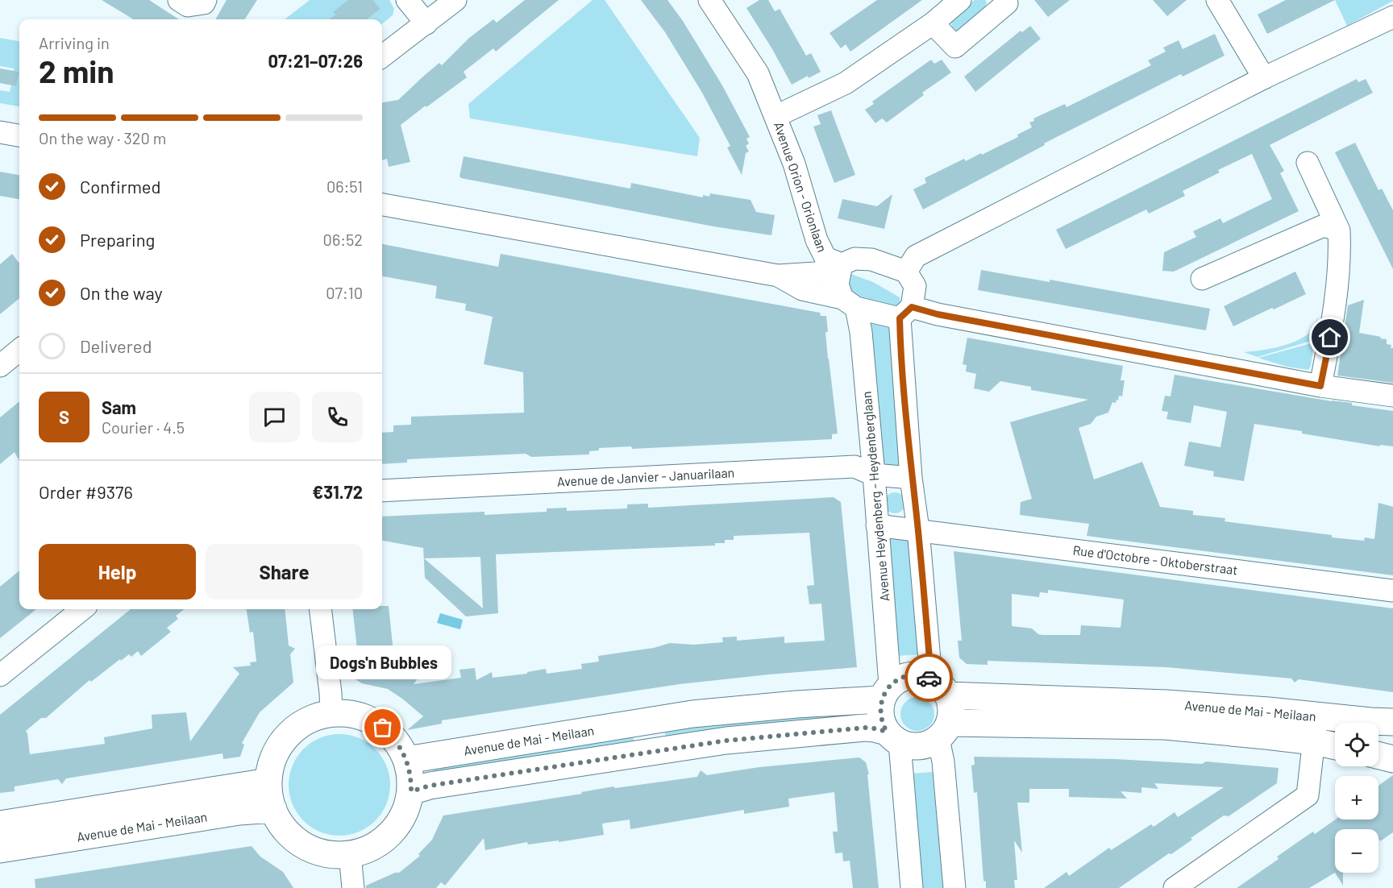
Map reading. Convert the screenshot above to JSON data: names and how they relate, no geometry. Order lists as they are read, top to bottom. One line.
{"streets":{"street":["Avenue Orion - Orionlaan","Avenue de Janvier - Januarilaan","Avenue Heydenberg - Heydenberglaan","Rue d'Octobre - Oktoberstraat","Avenue de Mai - Meilaan"]},"crossings":[["Avenue Orion - Orionlaan","Avenue Heydenberg - Heydenberglaan"],["Avenue de Janvier - Januarilaan","Avenue Heydenberg - Heydenberglaan"],["Avenue Heydenberg - Heydenberglaan","Rue d'Octobre - Oktoberstraat"],["Avenue Heydenberg - Heydenberglaan","Avenue de Mai - Meilaan"]],"places":["Dogs'n Bubbles"],"page":{"heading":["2 min","Arriving in","07:21–07:26"],"panel":["Sam","Courier · 4.5","Order #9376","€31.72"],"bar":"On the way · 320 m","list":[["Confirmed","06:51"],["Preparing","06:52"],["On the way","07:10"],"Delivered"],"round":"S","buttons":["Help","Share"],"bubble":"Dogs'n Bubbles","map_buttons":["+","−"]}}
